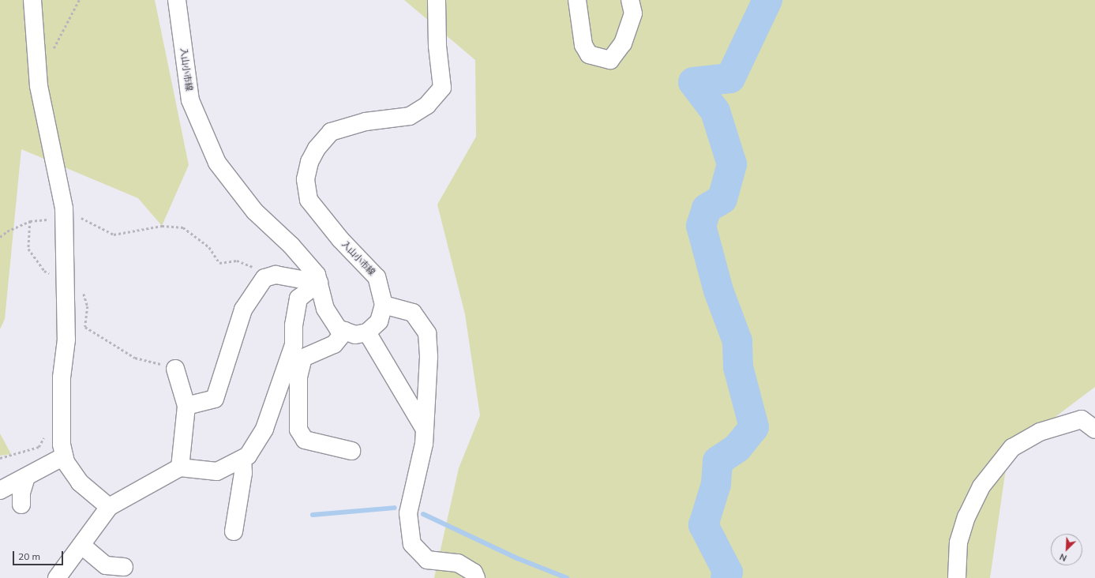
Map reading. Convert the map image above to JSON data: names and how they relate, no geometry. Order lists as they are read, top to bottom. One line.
{"streets":{"street":["入山小市線"]},"scale_bar":"20 m","north":"bottom left"}
